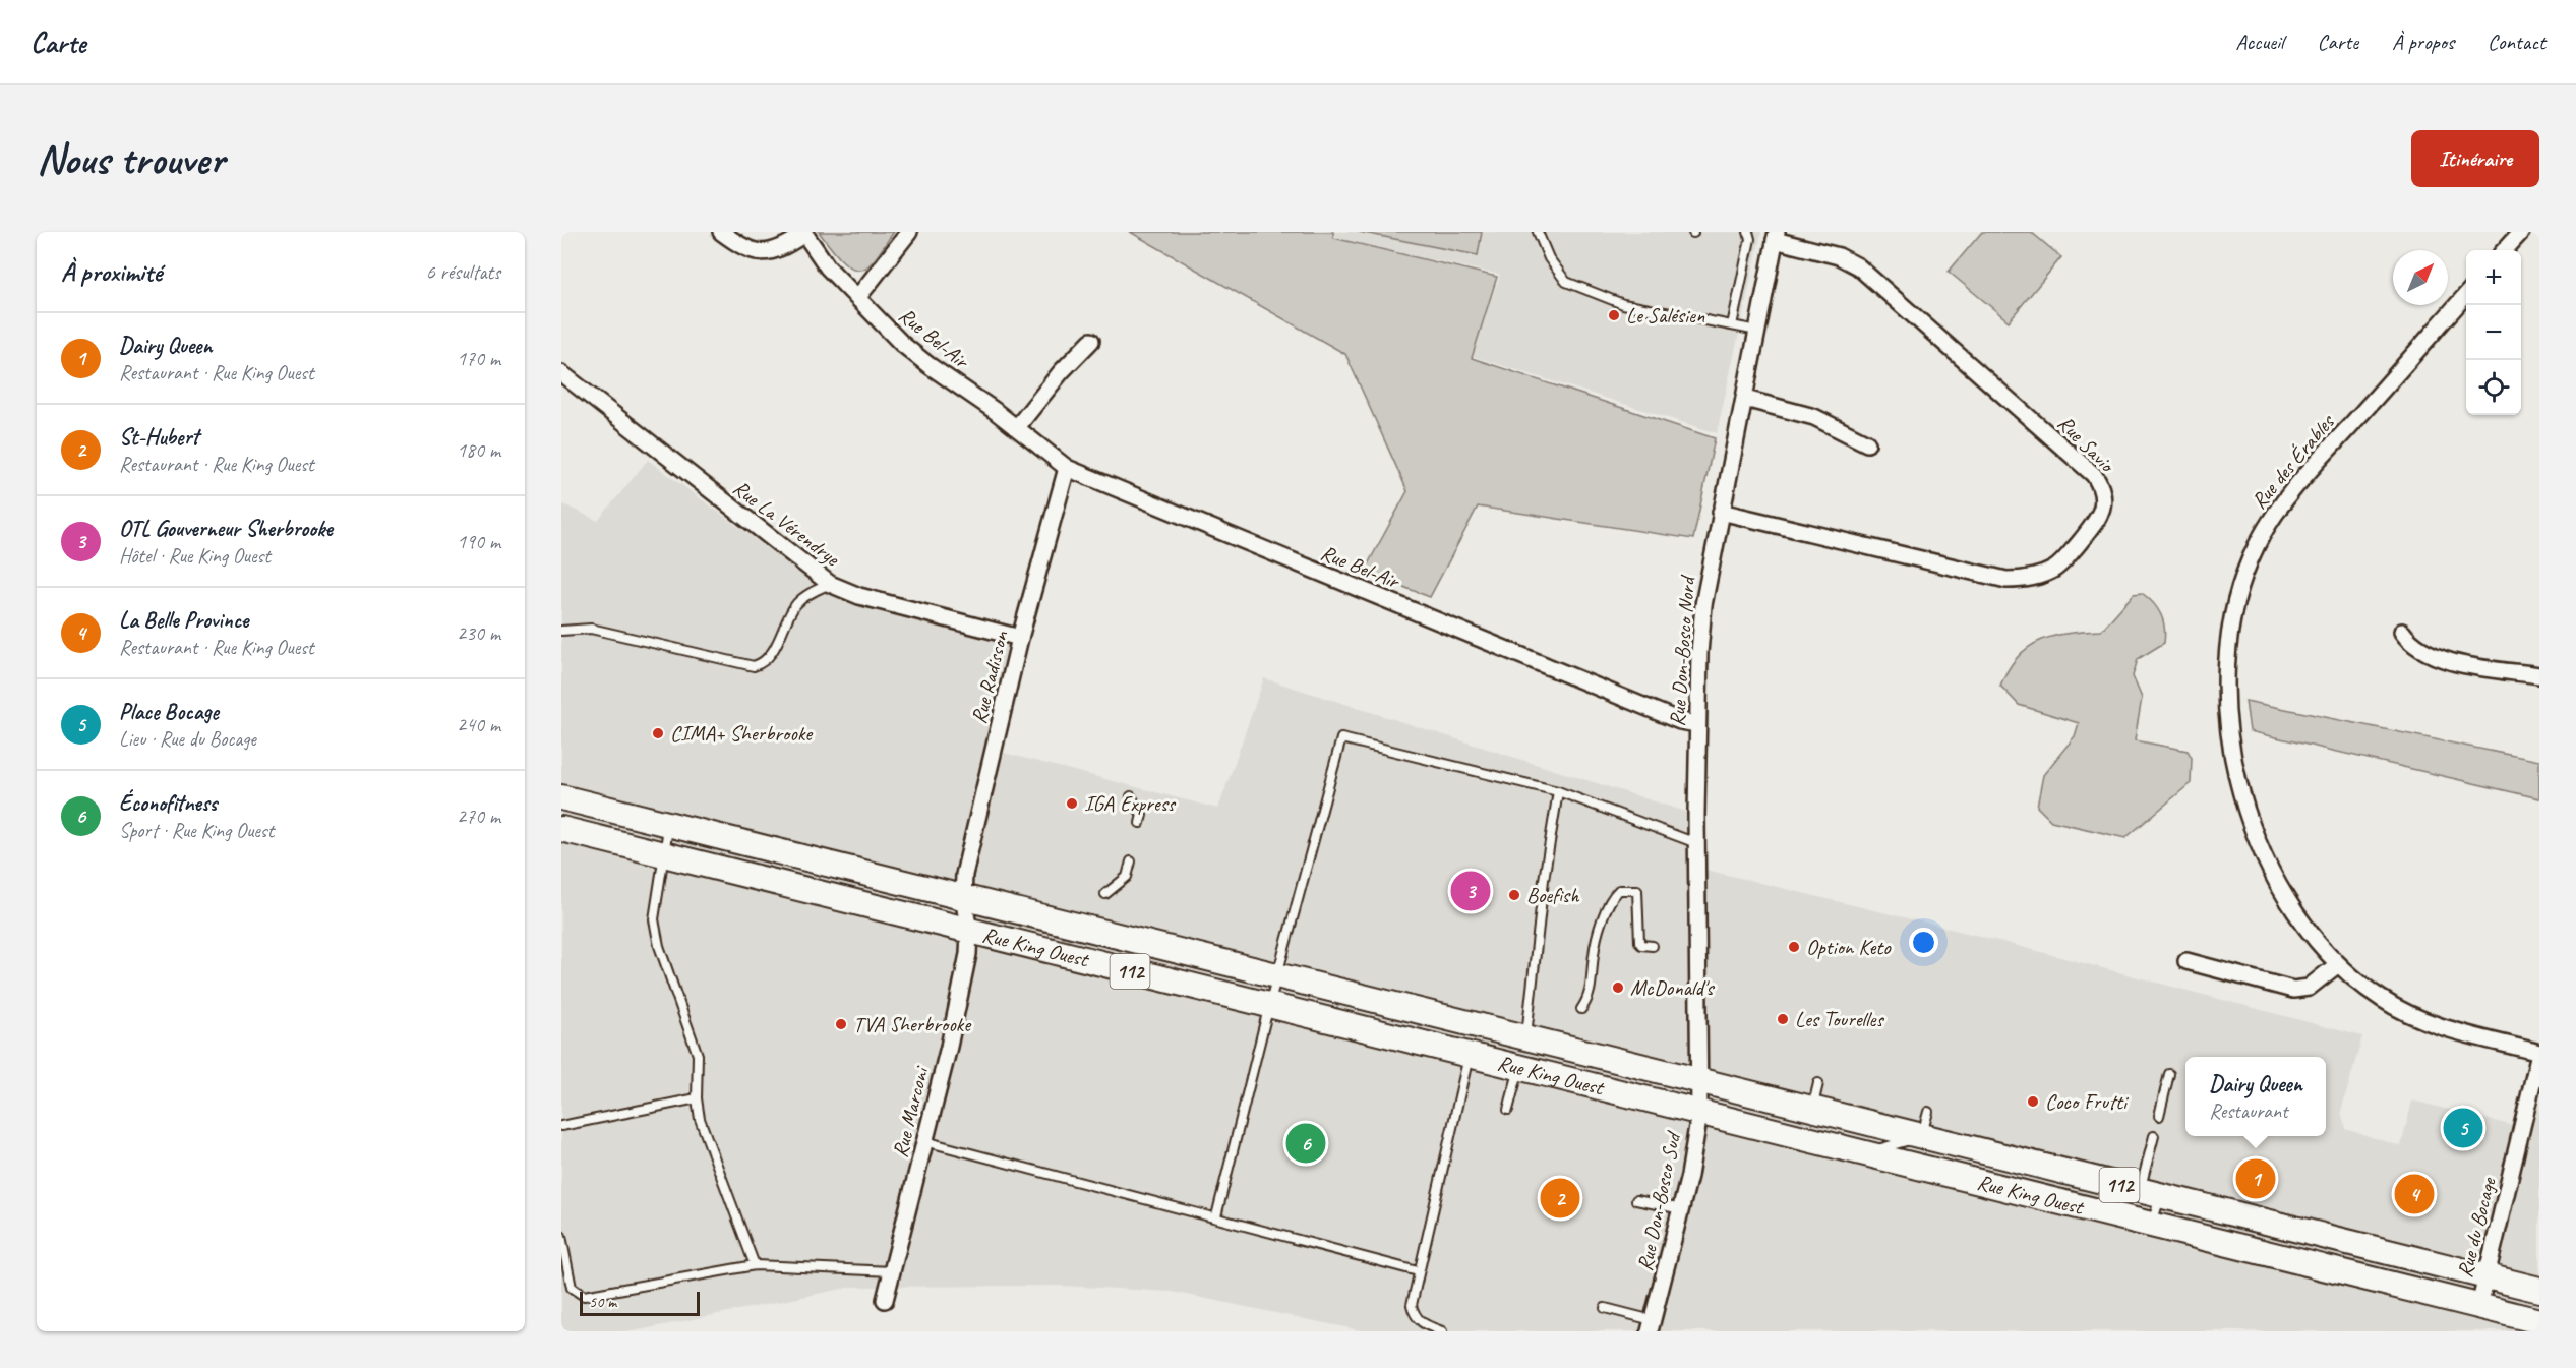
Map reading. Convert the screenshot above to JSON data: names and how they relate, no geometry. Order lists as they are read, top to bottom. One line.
{"streets":{"main road":["Rue King Ouest","112"],"street":["Rue Bel-Air","Rue Savio","Rue des Érables","Rue La Vérendrye","Rue Don-Bosco Nord","Rue Radisson","Rue Marconi","Rue Don-Bosco Sud","Rue du Bocage"]},"crossings":[["Rue Bel-Air","Rue Don-Bosco Nord"],["Rue Bel-Air","Rue Radisson"],["Rue Savio","Rue Don-Bosco Nord"],["Rue des Érables","Rue du Bocage"],["Rue La Vérendrye","Rue Radisson"],["Rue Don-Bosco Nord","Rue King Ouest"],["Rue Don-Bosco Nord","Rue Don-Bosco Sud"],["Rue Radisson","Rue King Ouest"],["Rue Radisson","Rue Marconi"],["Rue King Ouest","Rue Marconi"],["Rue King Ouest","Rue Don-Bosco Sud"],["Rue King Ouest","Rue du Bocage"]],"places":["Le Salésien","CIMA+ Sherbrooke","IGA Express","Boefish","Option Keto","McDonald's","Les Tourelles","TVA Sherbrooke","Coco Frutti"],"scale_bar":"50 m","north":"top right","page":{"header":"Carte","nav":["Accueil","Carte","À propos","Contact"],"buttons":"Itinéraire","title":"Nous trouver","heading":["À proximité","6 résultats"],"map_buttons":["+","−"],"list":[{"mark":"1","name":"Dairy Queen","note":"Restaurant · Rue King Ouest","value":"170 m"},{"mark":"2","name":"St-Hubert","note":"Restaurant · Rue King Ouest","value":"180 m"},{"mark":"3","name":"OTL Gouverneur Sherbrooke","note":"Hôtel · Rue King Ouest","value":"190 m"},{"mark":"4","name":"La Belle Province","note":"Restaurant · Rue King Ouest","value":"230 m"},{"mark":"5","name":"Place Bocage","note":"Lieu · Rue du Bocage","value":"240 m"},{"mark":"6","name":"Éconofitness","note":"Sport · Rue King Ouest","value":"270 m"}],"pins":["3","5","6","1","4","2"],"popup":["Dairy Queen","Restaurant"],"scale":"50 m"}}
